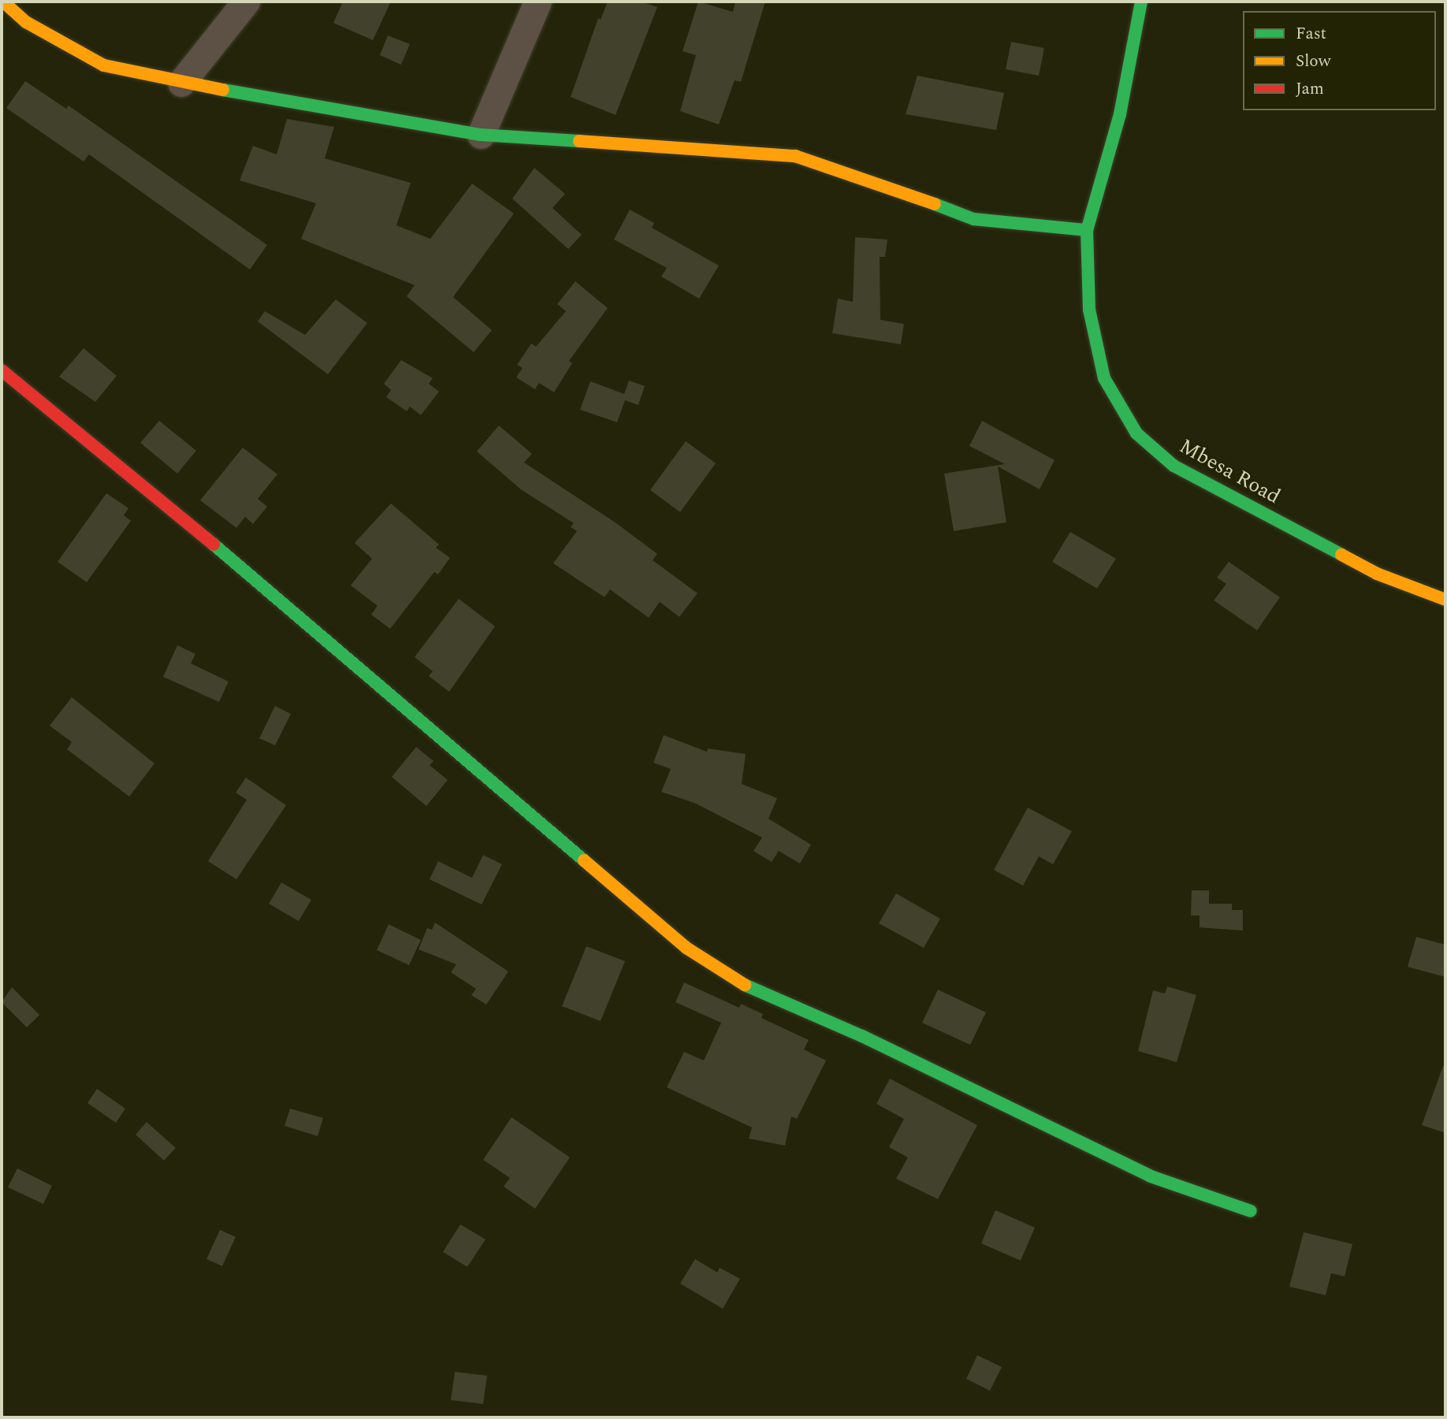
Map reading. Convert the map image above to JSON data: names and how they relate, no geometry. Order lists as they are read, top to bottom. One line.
{"streets":{"street":["Mbesa Road"]},"legend":["Fast","Slow","Jam"]}
